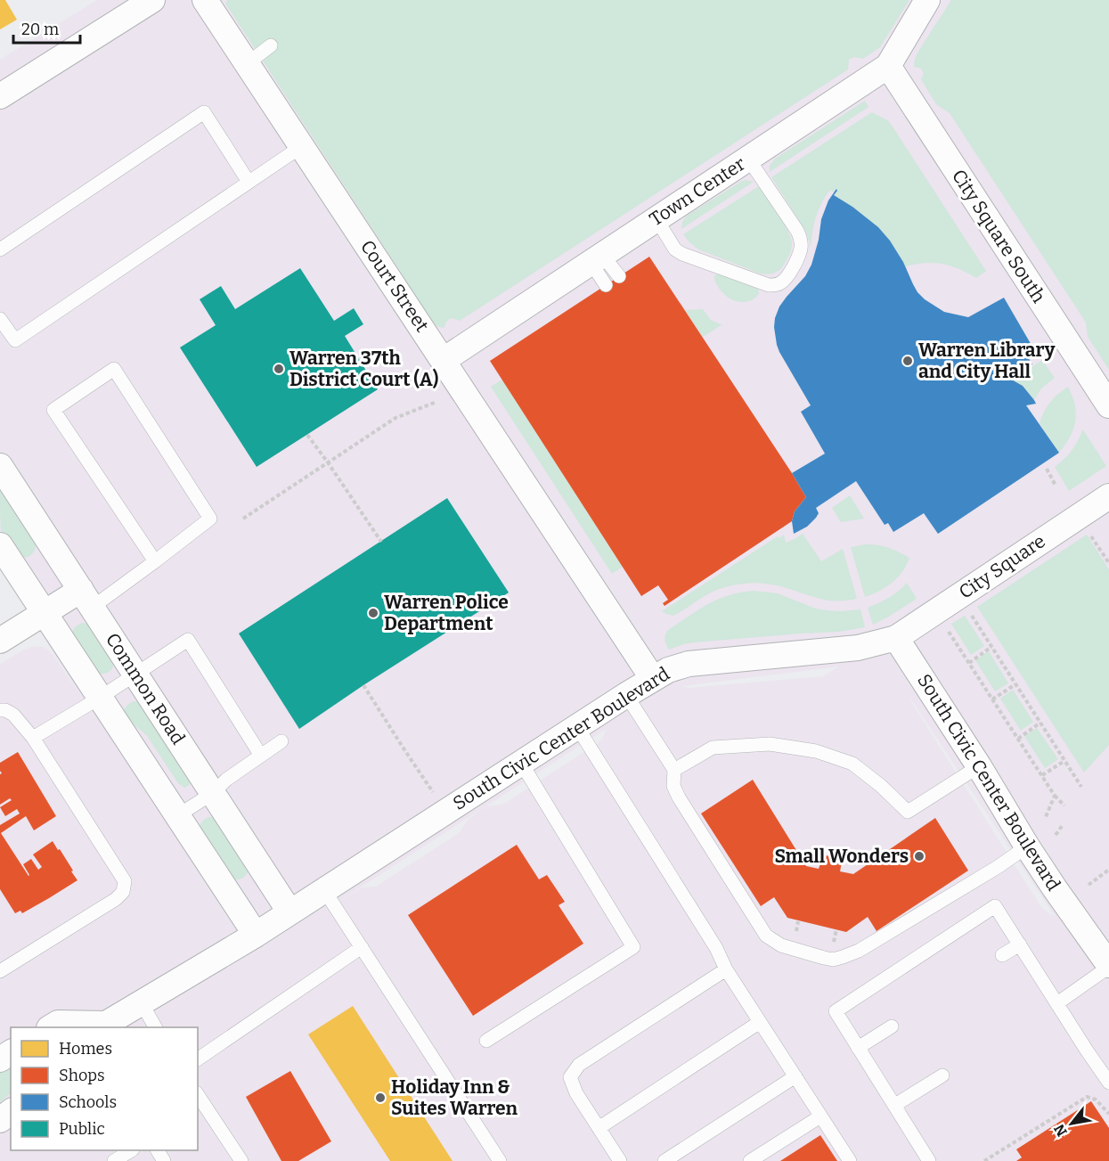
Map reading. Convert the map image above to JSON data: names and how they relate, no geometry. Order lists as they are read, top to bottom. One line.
{"streets":{"street":["Town Center","City Square South","Court Street","City Square","Common Road","South Civic Center Boulevard"]},"crossings":[["Town Center","City Square South"],["Town Center","Court Street"],["Court Street","South Civic Center Boulevard"],["City Square","South Civic Center Boulevard"],["Common Road","South Civic Center Boulevard"]],"places":["Warren Library and City Hall","Warren 37th District Court (A)","Warren Police Department","Small Wonders","Holiday Inn & Suites Warren"],"legend":["Homes","Shops","Schools","Public"],"scale_bar":"20 m","north":"bottom left"}
